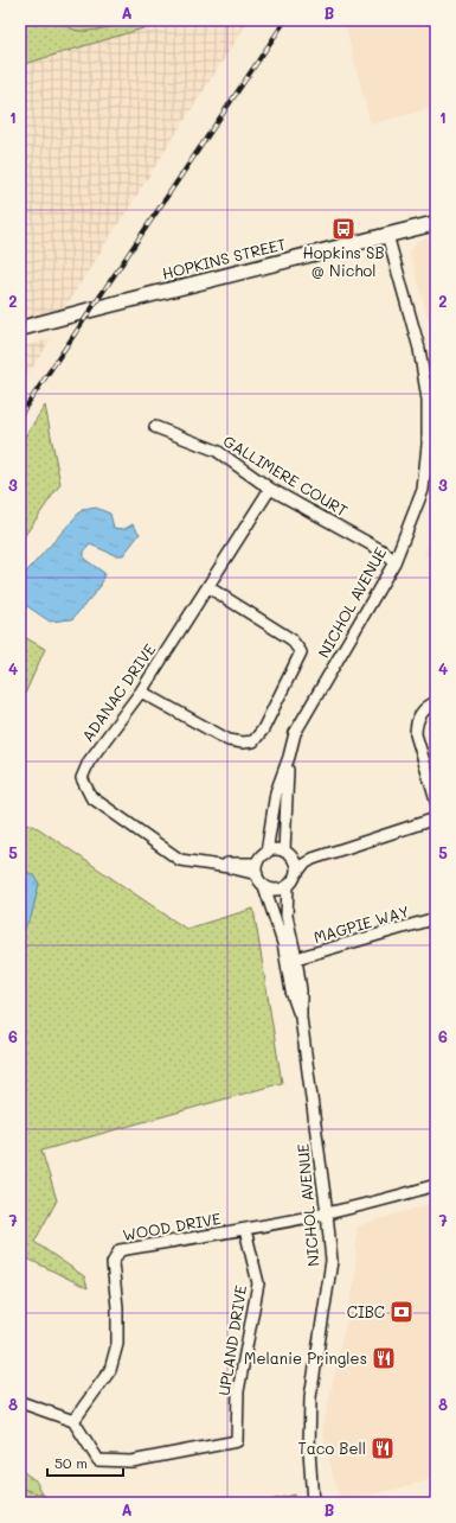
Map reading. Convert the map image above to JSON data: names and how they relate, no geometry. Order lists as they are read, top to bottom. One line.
{"streets":{"main road":["HOPKINS STREET"],"street":["GALLIMERE COURT","NICHOL AVENUE","ADANAC DRIVE","MAGPIE WAY","WOOD DRIVE","UPLAND DRIVE"]},"crossings":[["HOPKINS STREET","NICHOL AVENUE"],["GALLIMERE COURT","NICHOL AVENUE"],["GALLIMERE COURT","ADANAC DRIVE"],["NICHOL AVENUE","ADANAC DRIVE"],["NICHOL AVENUE","MAGPIE WAY"],["NICHOL AVENUE","WOOD DRIVE"],["WOOD DRIVE","UPLAND DRIVE"]],"places":{"bus stop":["Hopkins SB @ Nichol"],"bank":["CIBC"],"restaurant":["Melanie Pringles","Taco Bell"]},"scale_bar":"50 m","grid":{"columns":["A","B"],"rows":["1","2","3","4","5","6","7","8"]}}
